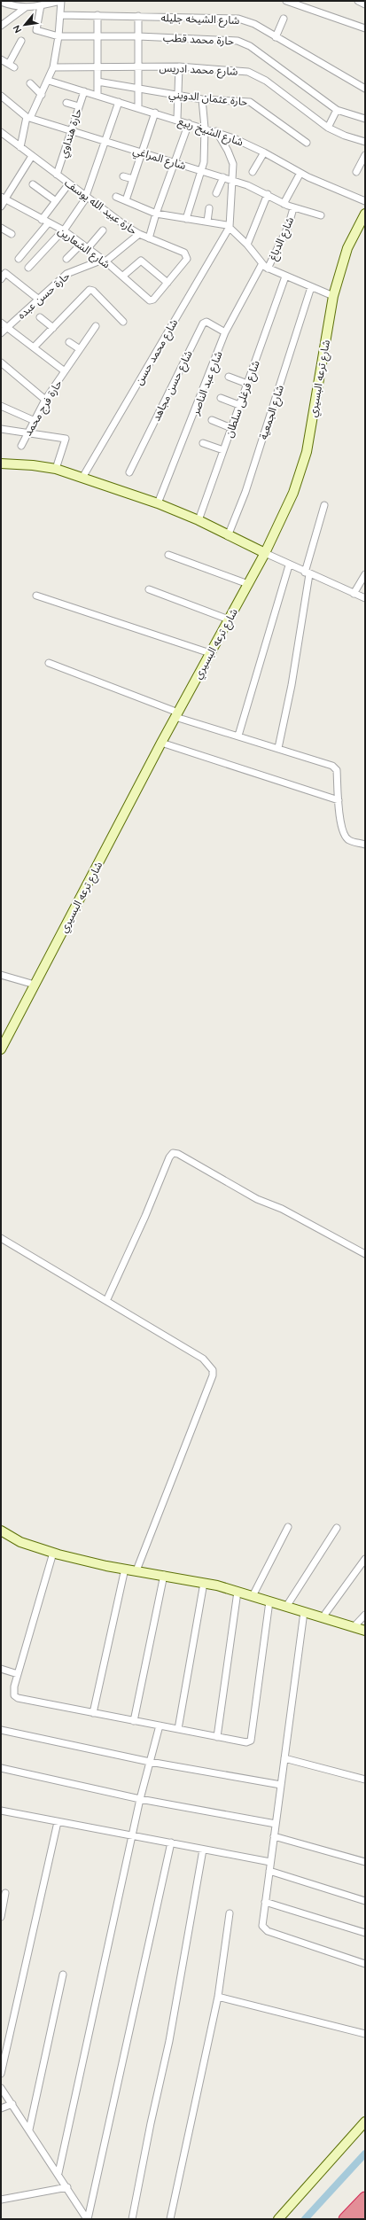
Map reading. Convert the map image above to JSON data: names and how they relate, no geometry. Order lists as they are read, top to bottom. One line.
{"streets":{"street":["شارع الشيخه جليله","حارة محمد قطب","شارع محمد ادريس","حارة عثمان الدويني","شارع الشيخ ربيع","حارة هنداوي","شارع المراغي","حارة عبيد الله يوسف","شارع الدباغ","شارع الشعارين","حارة حسن عبده","شارع محمد حسن","شارع ترعه البسيري","شارع عبد الناصر","شارع حسن مجاهد","شارع فرغلى سلطان","حارة فرج محمد","شارع الجمعية"]},"crossings":[["شارع الشيخ ربيع","حارة هنداوي"],["حارة هنداوي","شارع المراغي"],["حارة هنداوي","حارة عبيد الله يوسف"],["شارع المراغي","شارع الدباغ"],["حارة عبيد الله يوسف","شارع الشعارين"],["حارة عبيد الله يوسف","حارة حسن عبده"],["شارع الشعارين","حارة حسن عبده"],["شارع عبد الناصر","شارع حسن مجاهد"]],"north":"bottom left"}
